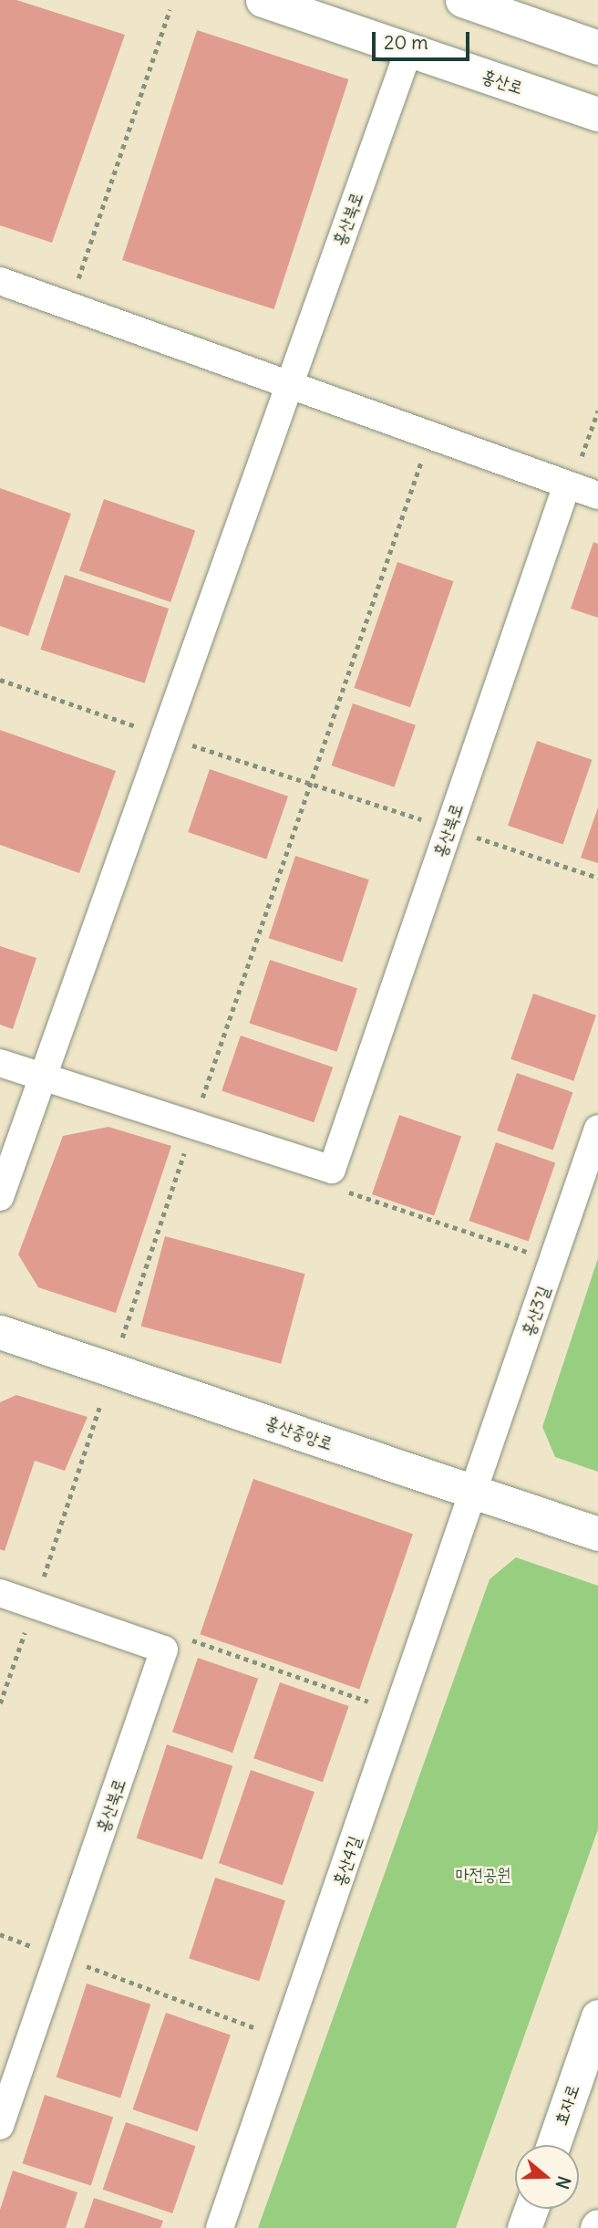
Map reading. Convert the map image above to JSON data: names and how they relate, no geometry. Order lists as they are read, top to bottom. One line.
{"streets":{"street":["홍산로","홍산북로","홍산3길","홍산중앙로","홍산4길","효자로"]},"crossings":[["홍산로","홍산북로"],["홍산3길","홍산중앙로"],["홍산3길","홍산4길"],["홍산중앙로","홍산4길"]],"parks":["마전공원"],"scale_bar":"20 m","north":"right"}
